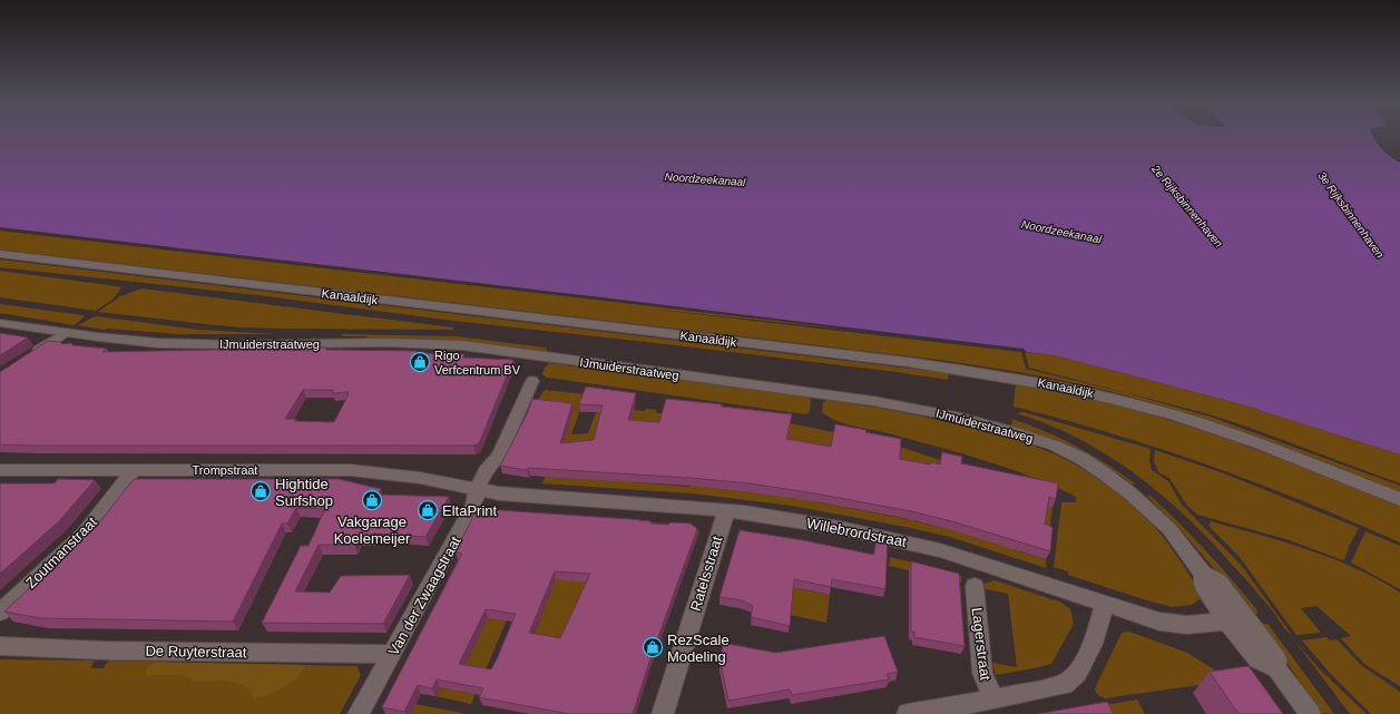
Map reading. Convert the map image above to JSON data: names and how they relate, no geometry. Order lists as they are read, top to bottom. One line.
{"streets":{"street":["Kanaaldijk","IJmuiderstraatweg","Trompstraat","Willebrordstraat","Zoutmanstraat","Ratelsstraat","Van der Zwaagstraat","Lagerstraat","De Ruyterstraat"]},"crossings":[["IJmuiderstraatweg","Willebrordstraat"],["Trompstraat","Willebrordstraat"],["Trompstraat","Zoutmanstraat"],["Trompstraat","Van der Zwaagstraat"],["Willebrordstraat","Ratelsstraat"],["Willebrordstraat","Van der Zwaagstraat"],["Van der Zwaagstraat","De Ruyterstraat"]],"water":["Noordzeekanaal","2e Rijksbinnenhaven","3e Rijksbinnenhaven"],"places":{"shop":["Rigo Verfcentrum BV","Hightide Surfshop","Vakgarage Koelemeijer","EltaPrint","RezScale Modeling"]}}
